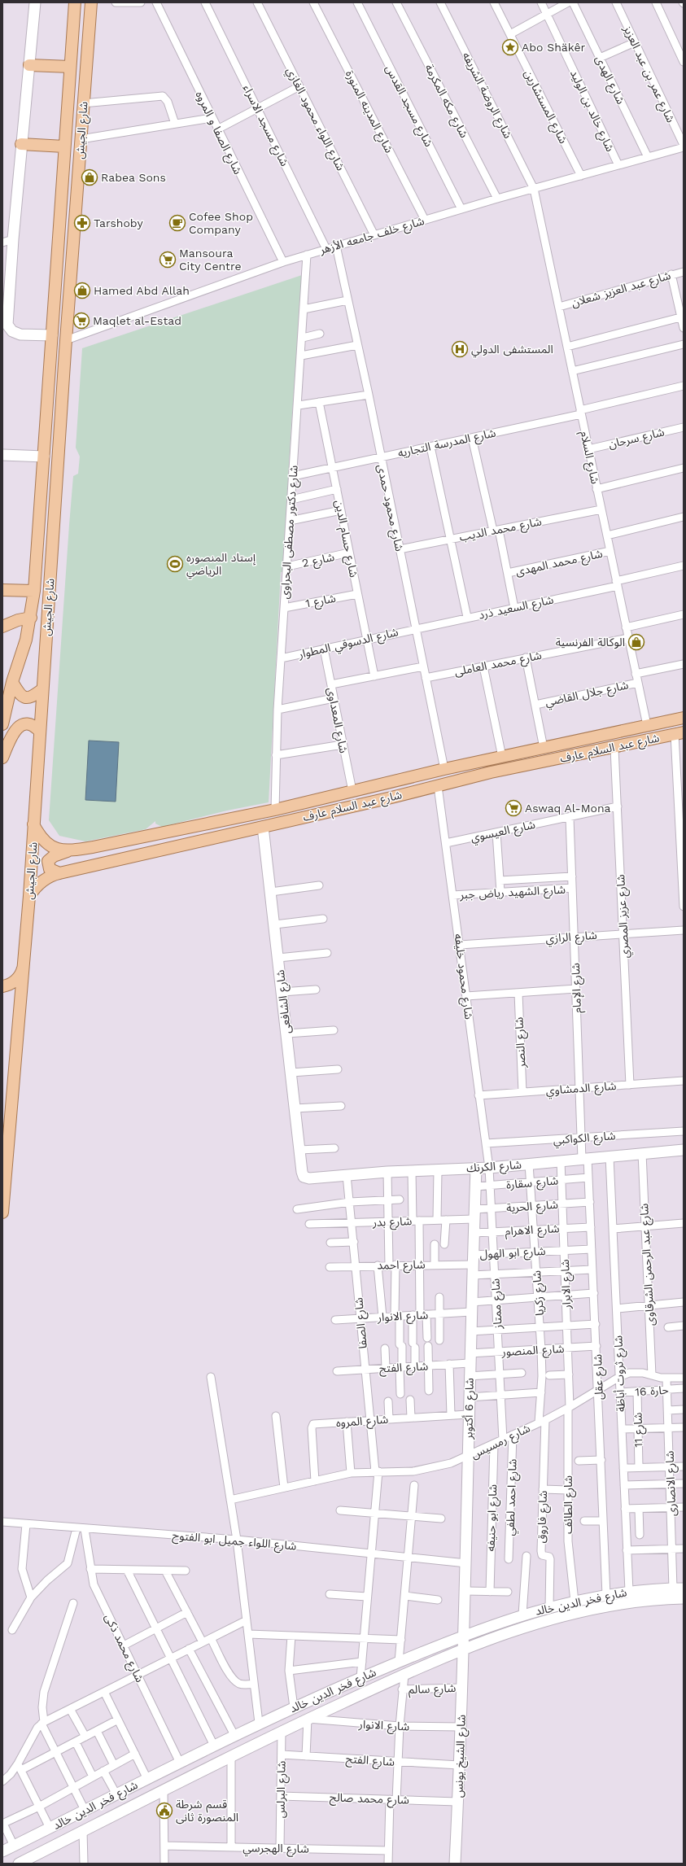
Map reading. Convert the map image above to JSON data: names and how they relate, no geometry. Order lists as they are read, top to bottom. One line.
{"streets":{"main road":["شارع الجيش","شارع عبد السلام عارف"],"street":["شارع عمر بن عبد العزيز","شارع الهدى","شارع الروضة الشريفه","شارع مكه المكرمة","شارع مسجد القدس","شارع المستشارين","شارع خالد بن الوليد","شارع المدينه المنورة","شارع اللواء محمود الغازي","شارع مسجد الاسراء","شارع الصفا و المروه","شارع خلف جامعه الأزهر","شارع عبد العزيز شعلان","شارع سرحان","شارع المدرسة التجاريه","شارع السلام","شارع محمود حمدى","شارع محمد الديب","شارع دكتور مصطفى البحراوى","شارع حسام الدين","شارع 2","شارع محمد المهدى","شارع 1","شارع السعيد ذرد","شارع الدسوقي المطوار","شارع محمد العاملى","شارع جلال القاضي","شارع المعداوى","شارع العيسوي","شارع الشهيد رياض جبر","شارع عزيز المصري","شارع الرازي","شارع محمود خليفه","شارع الإمام","شارع الشافعى","شارع النصر","شارع الدمشاوي","شارع الكواكبي","شارع الكرنك","شارع سقارة","شارع الحرية","شارع بدر","شارع الاهرام","شارع ابو الهول","شارع احمد","شارع عبد الرحمن الشرقاوى","شارع الابرار","شارع زكريا","شارع ممتاز","شارع الانوار","شارع الصفا","شارع المنصور","شارع الفتح","شارع ثروت أباظة","شارع عقل","حارة 16","شارع 6 أكتوبر","شارع المروه","شارع 11","شارع رمسيس","شارع الانصارى","شارع احمد لطفي","شارع الطائف","شارع فاروق","شارع ابو حنيفه","شارع اللواء جميل ابو الفتوح","شارع فخر الدين خالد","شارع محمد ذكى","شارع سالم","شارع الشيخ يونس","شارع البرلس","شارع محمد صالح","شارع الهجرسي"]},"crossings":[["شارع عمر بن عبد العزيز","شارع خلف جامعه الأزهر"],["شارع الهدى","شارع خلف جامعه الأزهر"],["شارع الروضة الشريفه","شارع خلف جامعه الأزهر"],["شارع الروضة الشريفه","شارع السلام"],["شارع مكه المكرمة","شارع خلف جامعه الأزهر"],["شارع مسجد القدس","شارع خلف جامعه الأزهر"],["شارع المستشارين","شارع خلف جامعه الأزهر"],["شارع خالد بن الوليد","شارع خلف جامعه الأزهر"],["شارع المدينه المنورة","شارع خلف جامعه الأزهر"],["شارع اللواء محمود الغازي","شارع خلف جامعه الأزهر"],["شارع مسجد الاسراء","شارع خلف جامعه الأزهر"],["شارع الجيش","شارع خلف جامعه الأزهر"],["شارع الجيش","شارع عبد السلام عارف"],["شارع الصفا و المروه","شارع خلف جامعه الأزهر"],["شارع خلف جامعه الأزهر","شارع السلام"],["شارع خلف جامعه الأزهر","شارع محمود حمدى"],["شارع خلف جامعه الأزهر","شارع دكتور مصطفى البحراوى"],["شارع عبد العزيز شعلان","شارع السلام"],["شارع سرحان","شارع السلام"],["شارع المدرسة التجاريه","شارع السلام"],["شارع المدرسة التجاريه","شارع محمود حمدى"],["شارع المدرسة التجاريه","شارع دكتور مصطفى البحراوى"],["شارع المدرسة التجاريه","شارع حسام الدين"],["شارع السلام","شارع محمد الديب"],["شارع السلام","شارع محمد المهدى"],["شارع السلام","شارع السعيد ذرد"],["شارع السلام","شارع محمد العاملى"],["شارع السلام","شارع جلال القاضي"],["شارع السلام","شارع عبد السلام عارف"],["شارع محمود حمدى","شارع محمد الديب"],["شارع محمود حمدى","شارع السعيد ذرد"],["شارع محمود حمدى","شارع الدسوقي المطوار"],["شارع محمود حمدى","شارع محمد العاملى"],["شارع محمود حمدى","شارع عبد السلام عارف"],["شارع دكتور مصطفى البحراوى","شارع 2"],["شارع دكتور مصطفى البحراوى","شارع 1"],["شارع دكتور مصطفى البحراوى","شارع الدسوقي المطوار"],["شارع دكتور مصطفى البحراوى","شارع عبد السلام عارف"],["شارع حسام الدين","شارع 2"],["شارع حسام الدين","شارع 1"],["شارع حسام الدين","شارع الدسوقي المطوار"],["شارع السعيد ذرد","شارع الدسوقي المطوار"],["شارع الدسوقي المطوار","شارع المعداوى"],["شارع المعداوى","شارع عبد السلام عارف"],["شارع عبد السلام عارف","شارع عزيز المصري"],["شارع عبد السلام عارف","شارع محمود خليفه"],["شارع عبد السلام عارف","شارع الشافعى"],["شارع العيسوي","شارع عزيز المصري"],["شارع العيسوي","شارع محمود خليفه"],["شارع العيسوي","شارع الإمام"],["شارع الشهيد رياض جبر","شارع محمود خليفه"],["شارع الشهيد رياض جبر","شارع الإمام"],["شارع عزيز المصري","شارع الرازي"],["شارع عزيز المصري","شارع الدمشاوي"],["شارع الرازي","شارع محمود خليفه"],["شارع الرازي","شارع الإمام"],["شارع محمود خليفه","شارع الدمشاوي"],["شارع محمود خليفه","شارع الكواكبي"],["شارع محمود خليفه","شارع الكرنك"],["شارع محمود خليفه","شارع ممتاز"],["شارع الإمام","شارع الدمشاوي"],["شارع الإمام","شارع الكواكبي"],["شارع الإمام","شارع الكرنك"],["شارع الإمام","شارع عقل"],["شارع الشافعى","شارع الكرنك"],["شارع النصر","شارع الدمشاوي"],["شارع الكرنك","شارع عبد الرحمن الشرقاوى"],["شارع الكرنك","شارع الابرار"],["شارع الكرنك","شارع زكريا"],["شارع الكرنك","شارع ممتاز"],["شارع الكرنك","شارع الصفا"],["شارع الكرنك","شارع ثروت أباظة"],["شارع الكرنك","شارع عقل"],["شارع الكرنك","شارع 6 أكتوبر"],["شارع سقارة","شارع الابرار"],["شارع سقارة","شارع زكريا"],["شارع سقارة","شارع ممتاز"],["شارع سقارة","شارع عقل"],["شارع سقارة","شارع 6 أكتوبر"],["شارع الحرية","شارع بدر"],["شارع الحرية","شارع الابرار"],["شارع الحرية","شارع زكريا"],["شارع الحرية","شارع ممتاز"],["شارع الحرية","شارع عقل"],["شارع الحرية","شارع 6 أكتوبر"],["شارع بدر","شارع الصفا"],["شارع بدر","شارع 6 أكتوبر"],["شارع الاهرام","شارع الابرار"],["شارع الاهرام","شارع زكريا"],["شارع الاهرام","شارع ممتاز"],["شارع الاهرام","شارع عقل"],["شارع الاهرام","شارع 6 أكتوبر"],["شارع ابو الهول","شارع احمد"],["شارع ابو الهول","شارع الابرار"],["شارع ابو الهول","شارع زكريا"],["شارع ابو الهول","شارع ممتاز"],["شارع ابو الهول","شارع عقل"],["شارع ابو الهول","شارع 6 أكتوبر"],["شارع احمد","شارع الصفا"],["شارع احمد","شارع 6 أكتوبر"],["شارع عبد الرحمن الشرقاوى","شارع رمسيس"],["شارع الابرار","شارع الانوار"],["شارع الابرار","شارع المنصور"],["شارع الابرار","شارع رمسيس"],["شارع الابرار","شارع الطائف"],["شارع زكريا","شارع الانوار"],["شارع زكريا","شارع المنصور"],["شارع زكريا","شارع رمسيس"],["شارع زكريا","شارع فاروق"],["شارع ممتاز","شارع الانوار"],["شارع ممتاز","شارع المنصور"],["شارع ممتاز","شارع رمسيس"],["شارع الانوار","شارع الصفا"],["شارع الانوار","شارع عقل"],["شارع الانوار","شارع 6 أكتوبر"],["شارع الانوار","شارع فخر الدين خالد"],["شارع الانوار","شارع الشيخ يونس"],["شارع الصفا","شارع الفتح"],["شارع الصفا","شارع المروه"],["شارع الصفا","شارع رمسيس"],["شارع الصفا","شارع اللواء جميل ابو الفتوح"],["شارع الصفا","شارع فخر الدين خالد"],["شارع المنصور","شارع الفتح"],["شارع المنصور","شارع عقل"],["شارع المنصور","شارع 6 أكتوبر"],["شارع الفتح","شارع 6 أكتوبر"],["شارع الفتح","شارع الشيخ يونس"],["شارع الفتح","شارع البرلس"],["شارع ثروت أباظة","حارة 16"],["شارع ثروت أباظة","شارع رمسيس"],["شارع ثروت أباظة","شارع فخر الدين خالد"],["شارع عقل","شارع رمسيس"],["شارع عقل","شارع فخر الدين خالد"],["حارة 16","شارع 11"],["حارة 16","شارع الانصارى"],["شارع 6 أكتوبر","شارع المروه"],["شارع 6 أكتوبر","شارع رمسيس"],["شارع 6 أكتوبر","شارع اللواء جميل ابو الفتوح"],["شارع 6 أكتوبر","شارع فخر الدين خالد"],["شارع 6 أكتوبر","شارع الشيخ يونس"],["شارع المروه","شارع رمسيس"],["شارع رمسيس","شارع الانصارى"],["شارع رمسيس","شارع احمد لطفي"],["شارع رمسيس","شارع الطائف"],["شارع رمسيس","شارع فاروق"],["شارع رمسيس","شارع ابو حنيفه"],["شارع الانصارى","شارع فخر الدين خالد"],["شارع الطائف","شارع فخر الدين خالد"],["شارع فاروق","شارع فخر الدين خالد"],["شارع اللواء جميل ابو الفتوح","شارع محمد ذكى"],["شارع فخر الدين خالد","شارع محمد ذكى"],["شارع فخر الدين خالد","شارع الشيخ يونس"],["شارع فخر الدين خالد","شارع البرلس"],["شارع سالم","شارع الشيخ يونس"],["شارع الشيخ يونس","شارع محمد صالح"],["شارع البرلس","شارع محمد صالح"],["شارع البرلس","شارع الهجرسي"]],"places":{"place":["Abo Shäkêr"],"shop":["Rabea Sons","Hamed Abd Allah","الوكالة الفرنسية"],"pharmacy":["Tarshoby"],"cafe":["Cofee Shop Company"],"supermarket":["Mansoura City Centre","Maqlet al-Estad","Aswaq Al-Mona"],"hospital":["المستشفى الدولي"],"sports":["إستاد المنصوره الرياضي"],"public building":["قسم شرطة المنصورة ثانى"]}}
